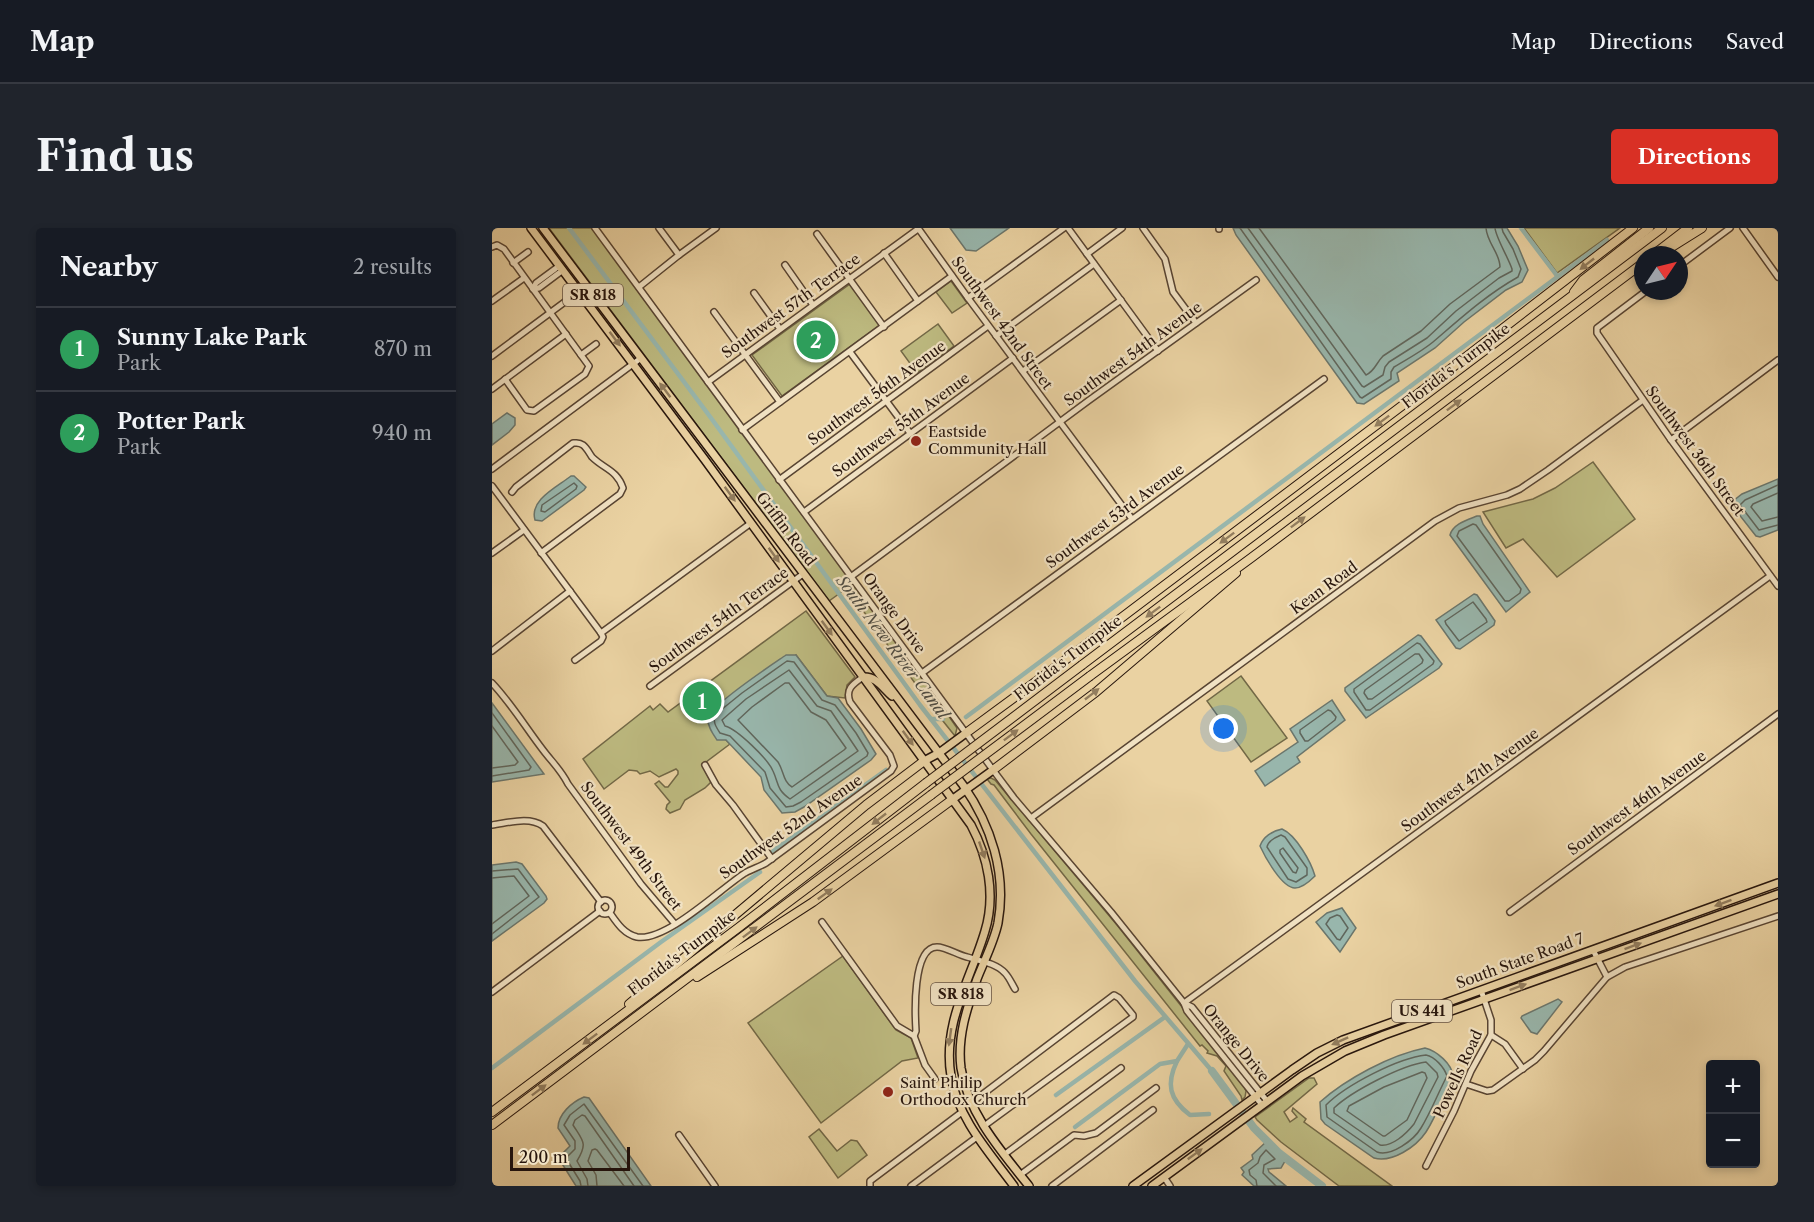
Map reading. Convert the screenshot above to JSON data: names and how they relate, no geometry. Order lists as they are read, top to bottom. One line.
{"streets":{"highway":["Florida's Turnpike"],"main road":["SR 818","Griffin Road","South State Road 7","US 441"],"street":["Southwest 57th Terrace","Southwest 42nd Street","Southwest 54th Avenue","Southwest 56th Avenue","Southwest 55th Avenue","Southwest 36th Street","Southwest 53rd Avenue","Kean Road","Orange Drive","Southwest 54th Terrace","Southwest 47th Avenue","Southwest 46th Avenue","Southwest 52nd Avenue","Southwest 49th Street","Powells Road"]},"crossings":[["Southwest 57th Terrace","Southwest 42nd Street"],["Southwest 57th Terrace","Orange Drive"],["Southwest 42nd Street","Southwest 54th Avenue"],["Southwest 42nd Street","Southwest 56th Avenue"],["Southwest 42nd Street","Southwest 55th Avenue"],["Southwest 42nd Street","Southwest 53rd Avenue"],["Southwest 54th Avenue","Orange Drive"],["Southwest 56th Avenue","Orange Drive"],["Southwest 55th Avenue","Orange Drive"],["Southwest 36th Street","Kean Road"],["Southwest 36th Street","Southwest 47th Avenue"],["Southwest 53rd Avenue","Orange Drive"],["Griffin Road","Southwest 54th Terrace"],["Griffin Road","Southwest 52nd Avenue"],["Kean Road","Orange Drive"],["Orange Drive","Southwest 47th Avenue"],["Orange Drive","South State Road 7"],["Southwest 52nd Avenue","Southwest 49th Street"],["South State Road 7","Powells Road"]],"water":["South New River Canal"],"places":["Eastside Community Hall","Saint Philip Orthodox Church"],"scale_bar":"200 m","north":"top right","page":{"header":"Map","nav":["Map","Directions","Saved"],"buttons":"Directions","title":"Find us","heading":["Nearby","2 results"],"list":[{"mark":"1","name":"Sunny Lake Park","note":"Park","value":"870 m"},{"mark":"2","name":"Potter Park","note":"Park","value":"940 m"}],"pins":["2","1"],"map_buttons":["+","−"],"scale":"200 m"}}
